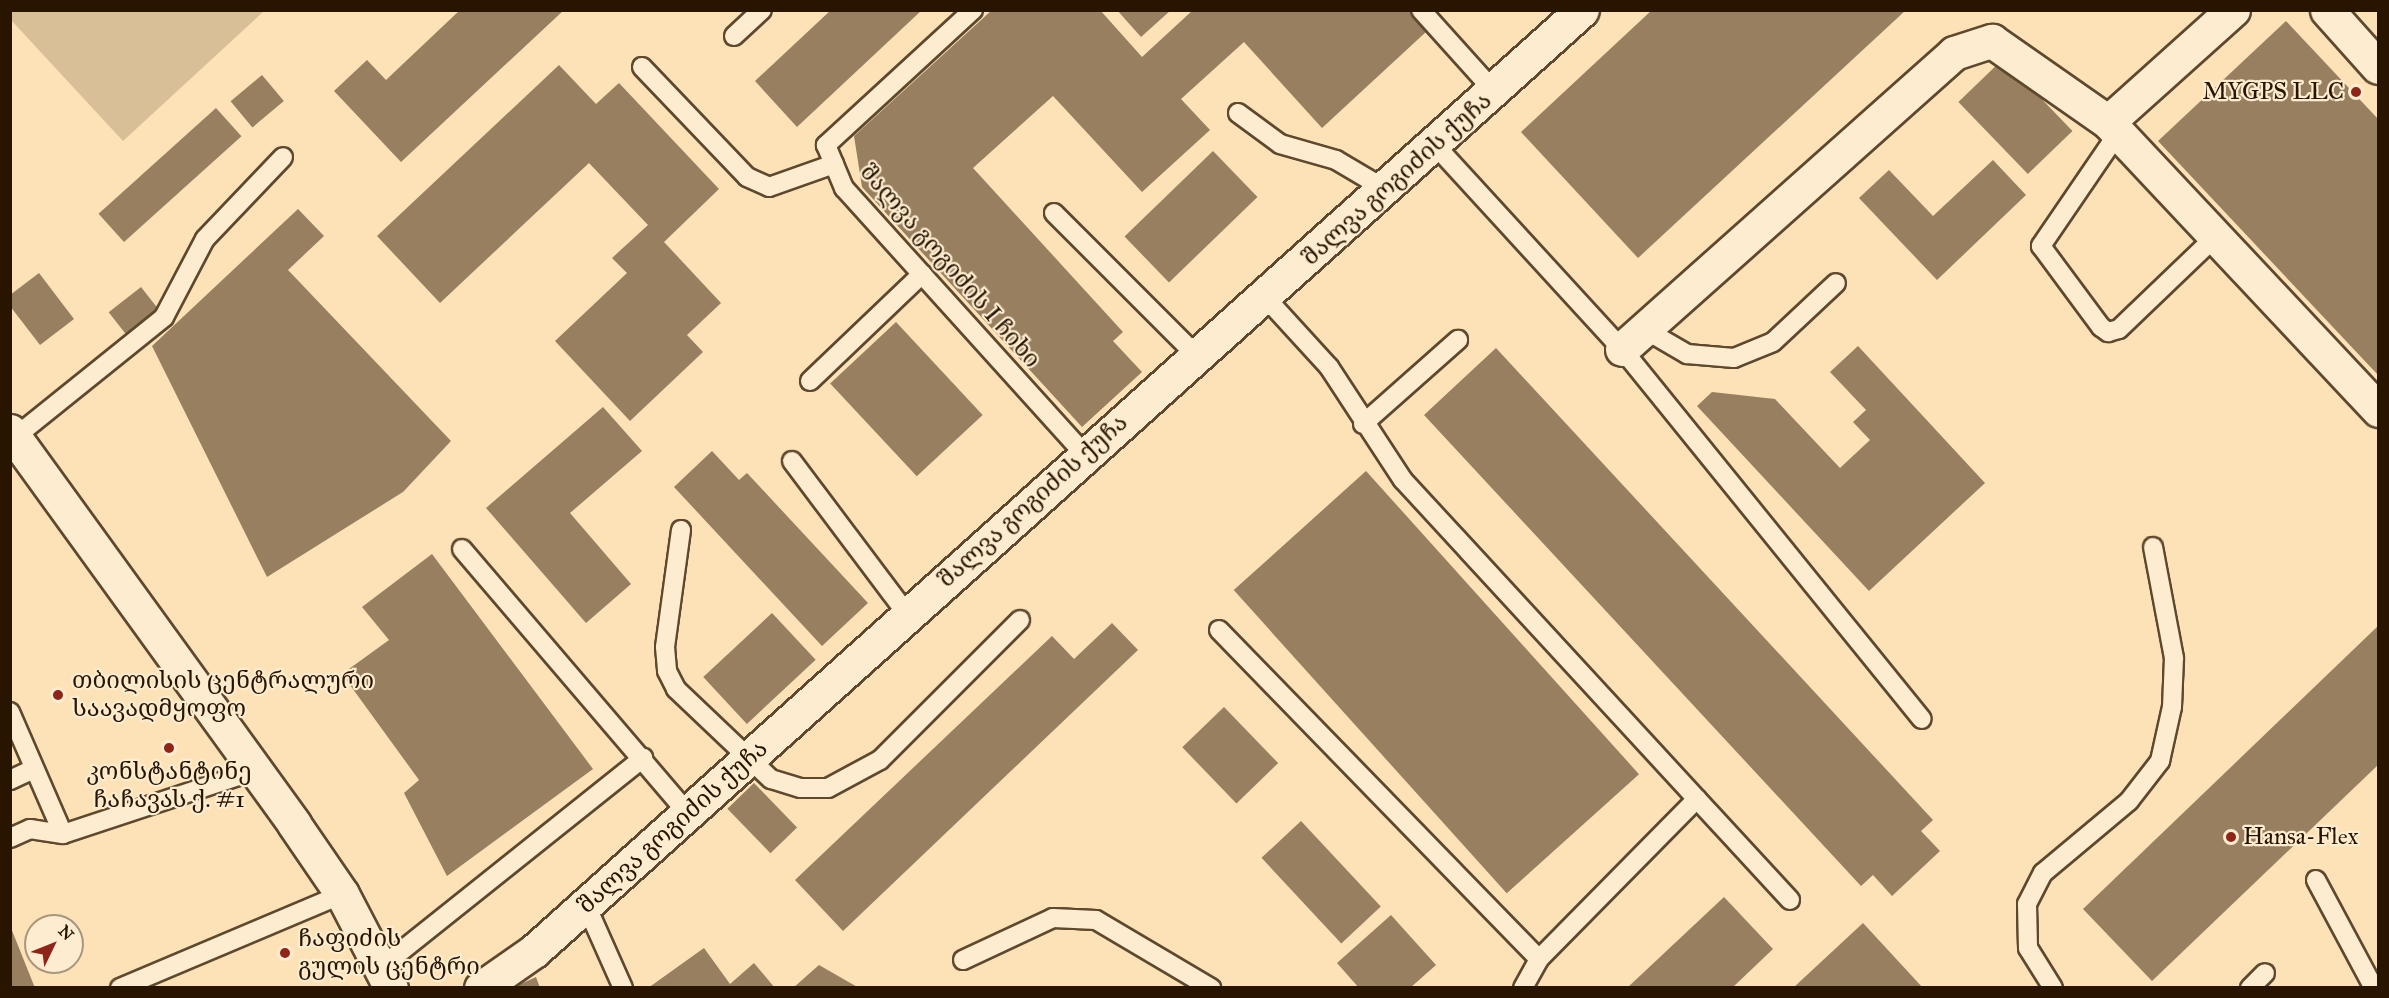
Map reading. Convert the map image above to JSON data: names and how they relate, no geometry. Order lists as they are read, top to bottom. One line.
{"streets":{"street":["შალვა გოგიძის ქუჩა"],"lane":["შალვა გოგიძის I ჩიხი"]},"crossings":[["შალვა გოგიძის ქუჩა","შალვა გოგიძის I ჩიხი"]],"places":["MYGPS LLC","თბილისის ცენტრალური საავადმყოფო","კონსტანტინე ჩაჩავას ქ. #1","Hansa-Flex","ჩაფიძის გულის ცენტრი"],"north":"top right"}
